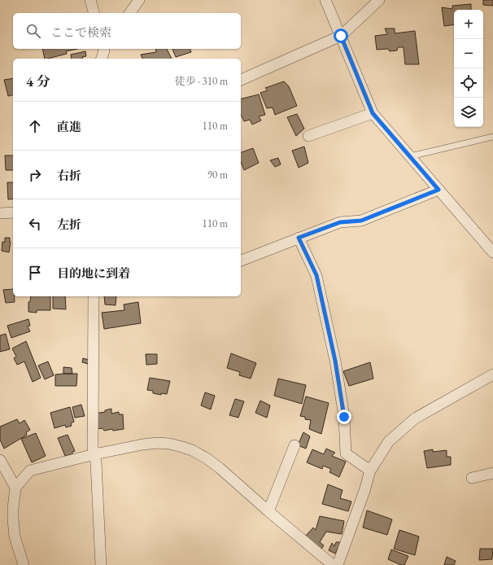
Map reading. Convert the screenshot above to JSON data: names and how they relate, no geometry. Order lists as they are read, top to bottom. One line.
{"page":{"map_buttons":["+","−"],"search":"ここで検索","heading":["4 分","徒歩 · 310 m"],"list":[["直進","110 m"],["右折","90 m"],["左折","110 m"],"目的地に到着"]}}
